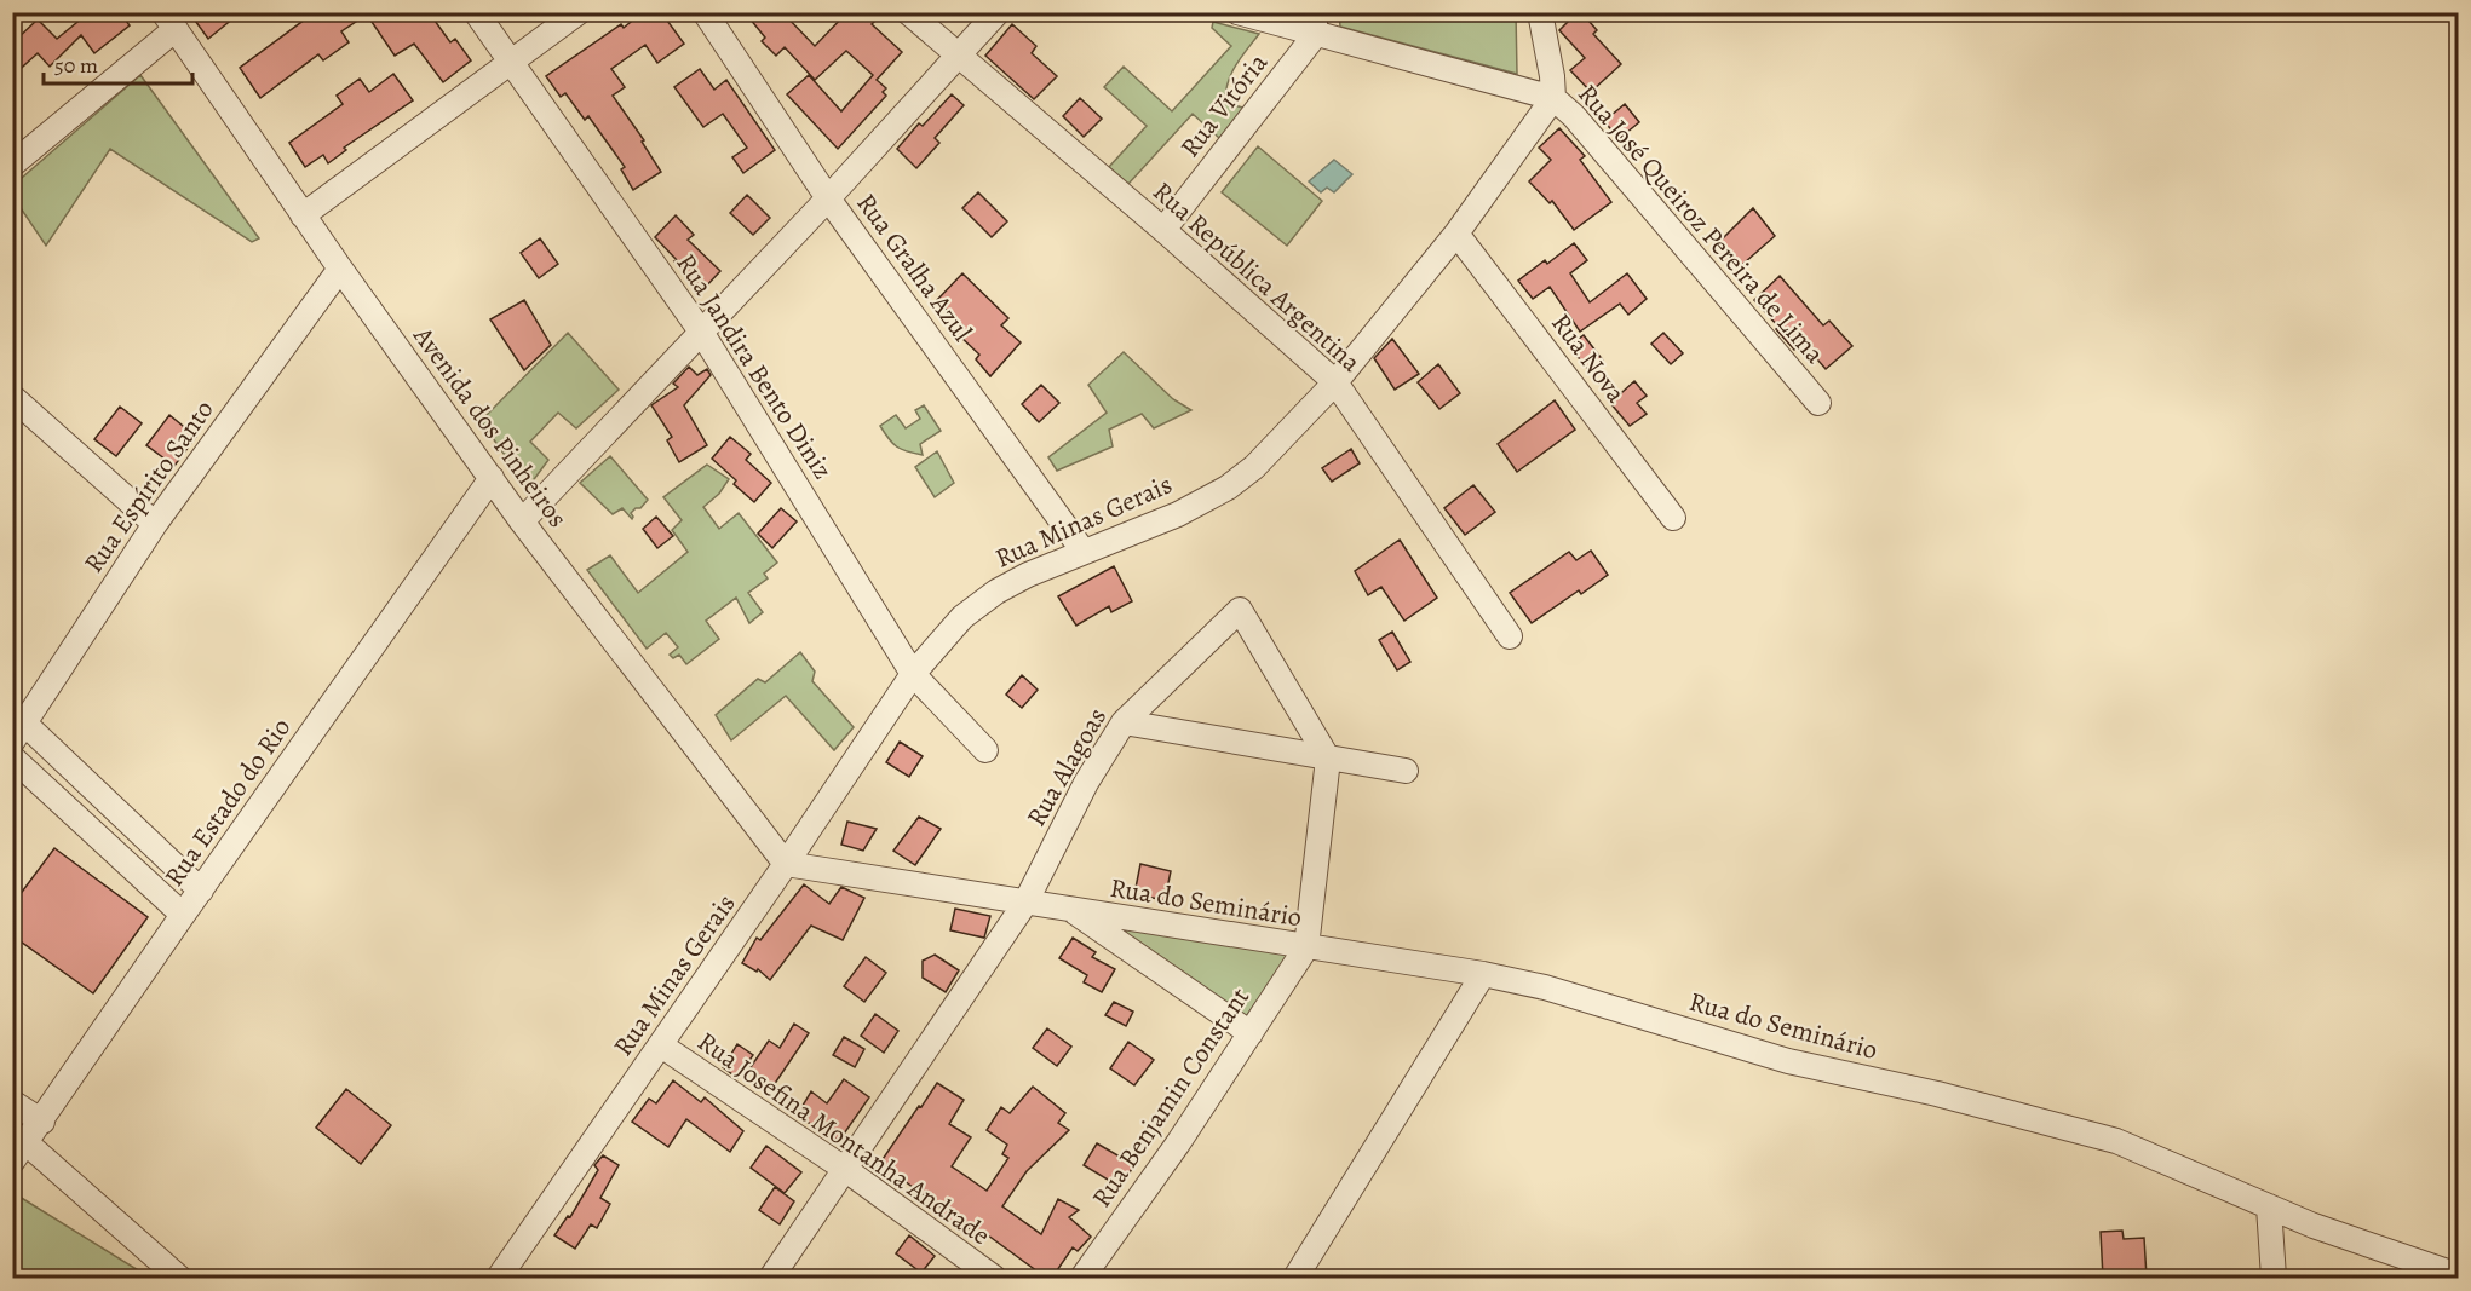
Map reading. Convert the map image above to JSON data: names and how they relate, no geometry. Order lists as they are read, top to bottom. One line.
{"streets":{"street":["Rua Vitória","Rua José Queiroz Pereira de Lima","Rua Gralha Azul","Rua República Argentina","Rua Nova","Rua Jandira Bento Diniz","Avenida dos Pinheiros","Rua Espírito Santo","Rua Minas Gerais","Rua Alagoas","Rua Estado do Rio","Rua do Seminário","Rua Benjamin Constant","Rua Josefina Montanha Andrade"]},"crossings":[["Rua Vitória","Rua José Queiroz Pereira de Lima"],["Rua Vitória","Rua República Argentina"],["Rua José Queiroz Pereira de Lima","Rua Minas Gerais"],["Rua Gralha Azul","Rua Minas Gerais"],["Rua República Argentina","Rua Minas Gerais"],["Rua Nova","Rua Minas Gerais"],["Rua Jandira Bento Diniz","Rua Minas Gerais"],["Avenida dos Pinheiros","Rua Espírito Santo"],["Avenida dos Pinheiros","Rua Minas Gerais"],["Avenida dos Pinheiros","Rua Estado do Rio"],["Avenida dos Pinheiros","Rua do Seminário"],["Rua Minas Gerais","Rua do Seminário"],["Rua Minas Gerais","Rua Josefina Montanha Andrade"],["Rua Alagoas","Rua do Seminário"],["Rua Alagoas","Rua Josefina Montanha Andrade"],["Rua do Seminário","Rua Benjamin Constant"]],"scale_bar":"50 m"}
